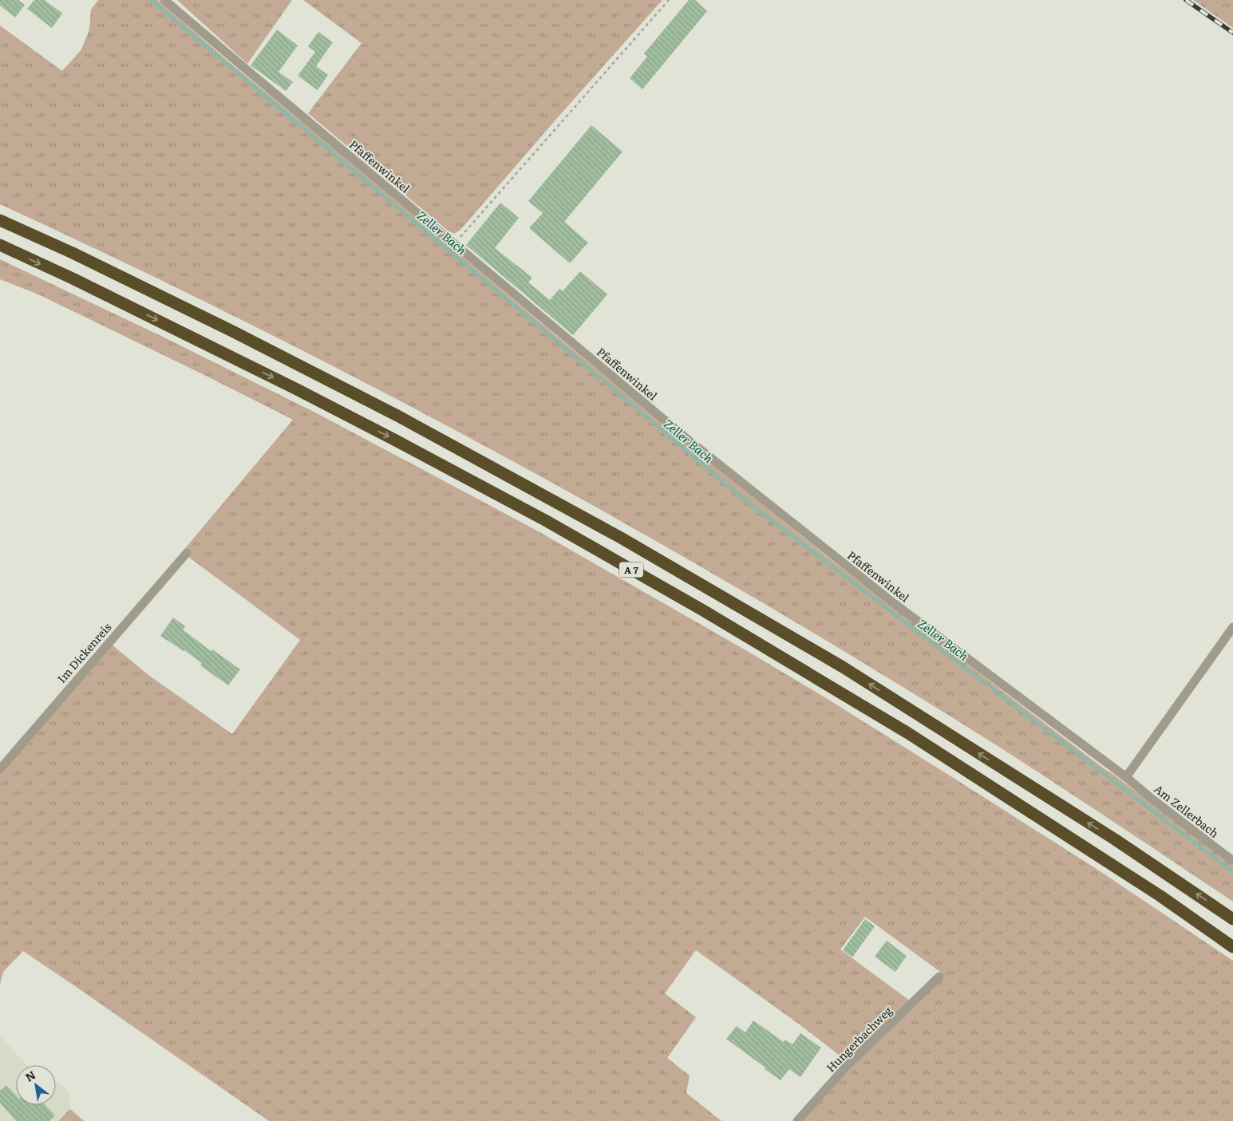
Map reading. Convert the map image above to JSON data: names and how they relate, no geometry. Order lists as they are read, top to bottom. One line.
{"streets":{"highway":["A 7"],"street":["Pfaffenwinkel","Im Dickenreis","Am Zellerbach","Hungerbachweg"]},"crossings":[["Pfaffenwinkel","Am Zellerbach"]],"water":["Zeller Bach"],"north":"top left"}
